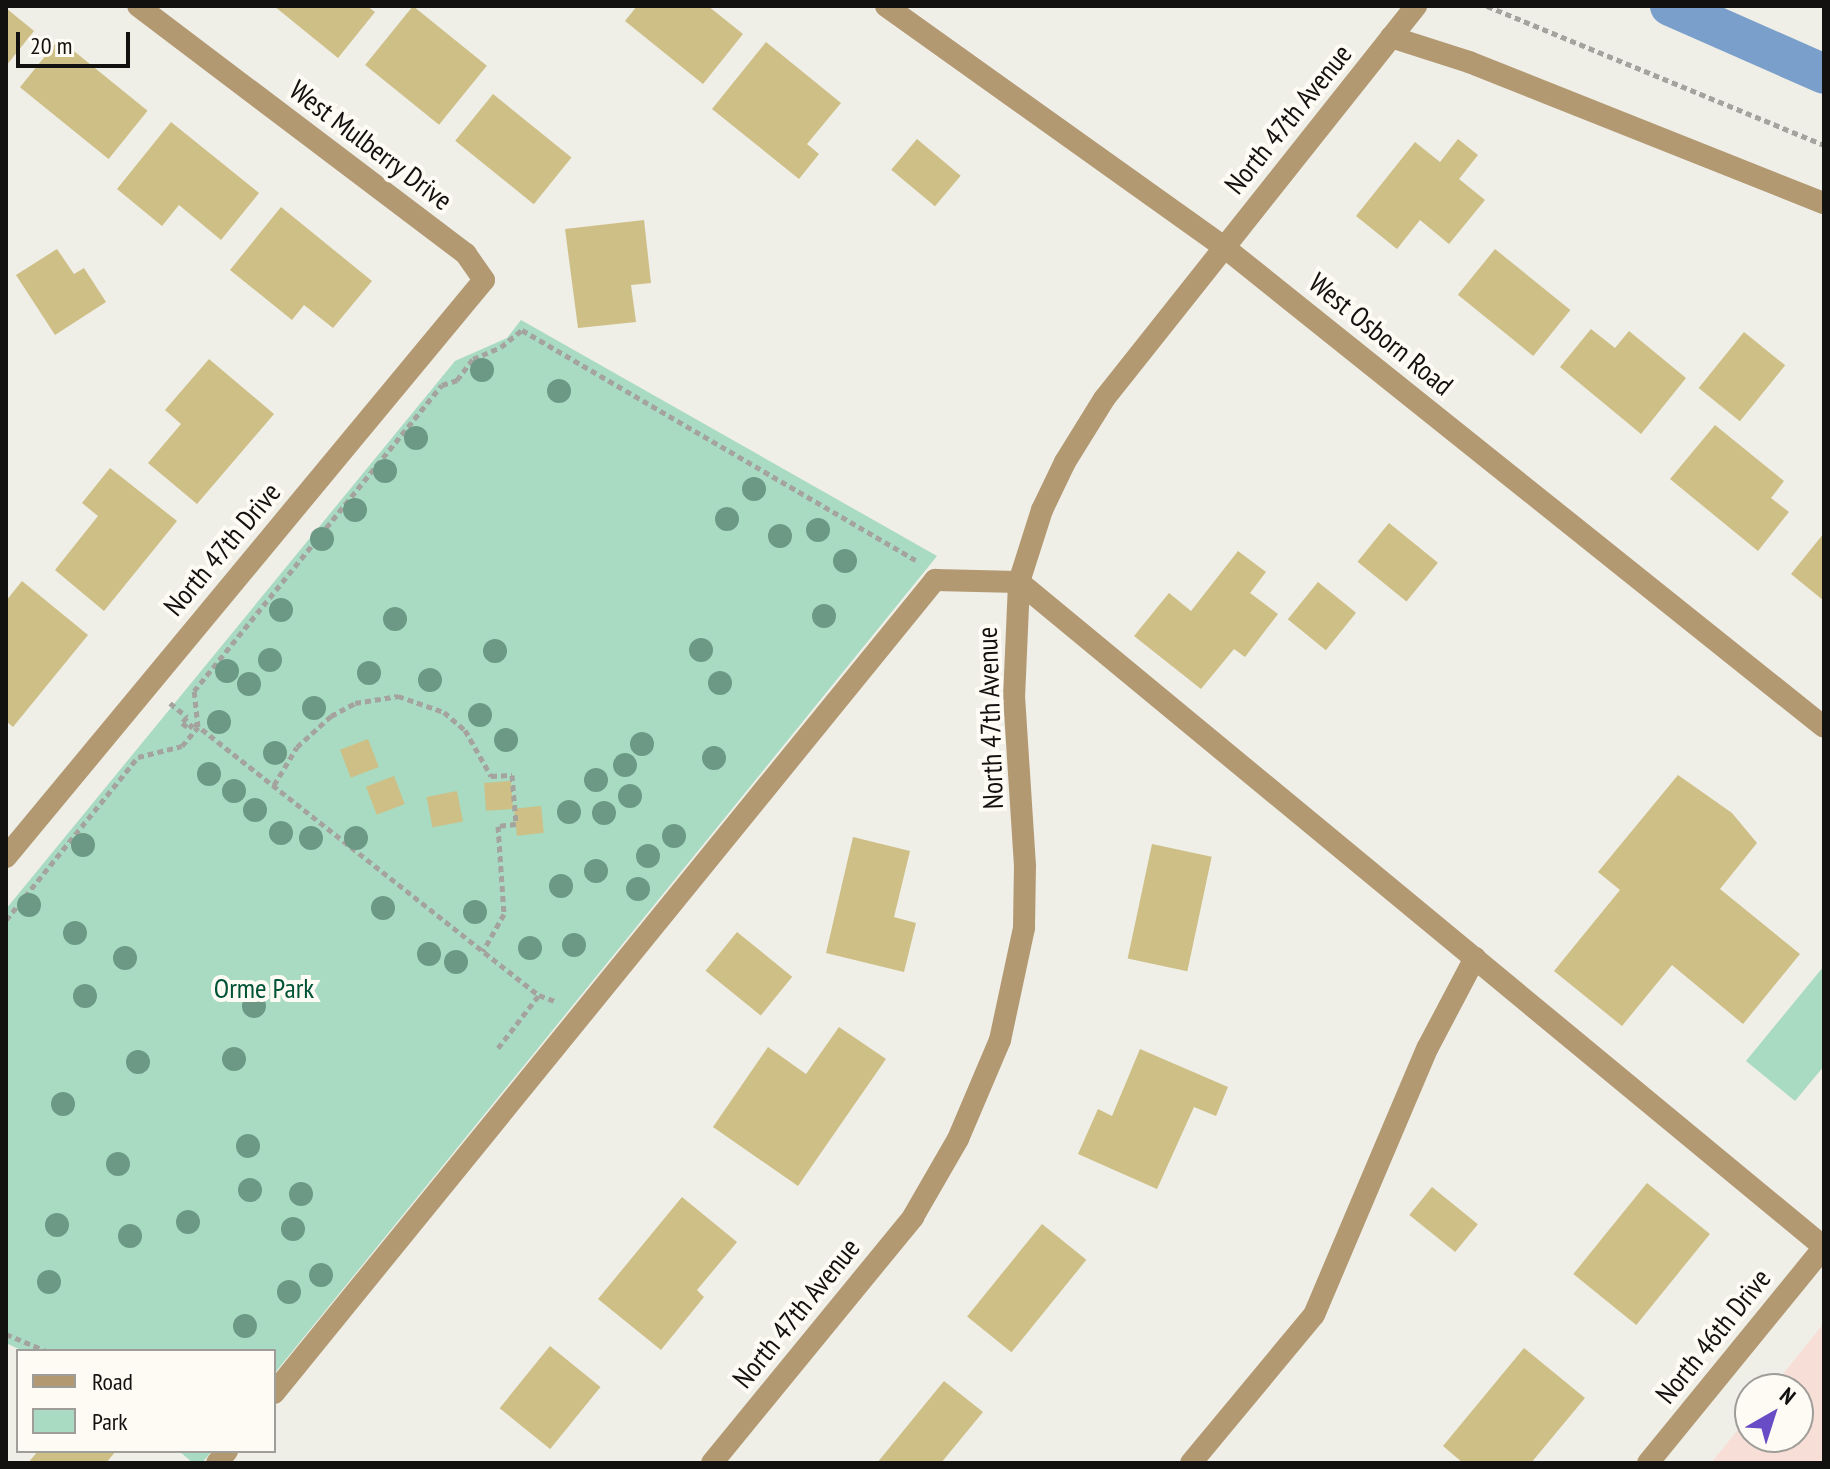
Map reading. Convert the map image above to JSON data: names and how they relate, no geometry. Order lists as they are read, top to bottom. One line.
{"streets":{"street":["North 47th Avenue","West Mulberry Drive","West Osborn Road","North 47th Drive","North 46th Drive"]},"crossings":[["North 47th Avenue","West Osborn Road"],["West Mulberry Drive","North 47th Drive"]],"parks":["Orme Park"],"legend":["Road","Park"],"scale_bar":"20 m","north":"top right"}
